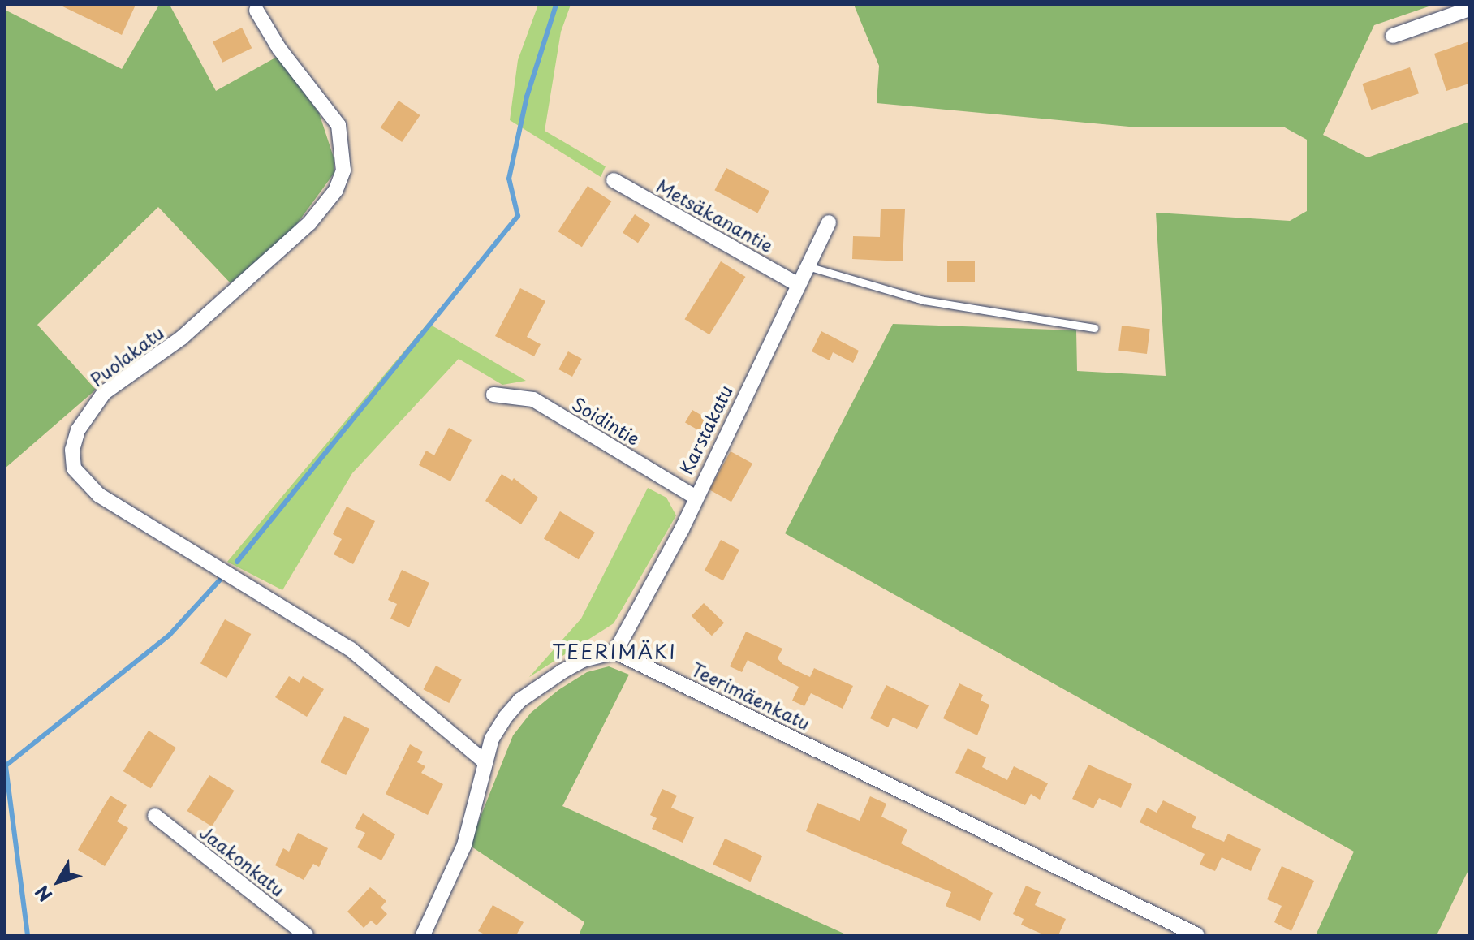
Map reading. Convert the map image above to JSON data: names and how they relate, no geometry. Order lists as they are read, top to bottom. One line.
{"streets":{"street":["Metsäkanantie","Puolakatu","Soidintie","Karstakatu","Teerimäenkatu","Jaakonkatu"]},"crossings":[["Metsäkanantie","Karstakatu"],["Soidintie","Karstakatu"],["Karstakatu","Teerimäenkatu"]],"districts":["TEERIMÄKI"],"north":"bottom left"}
